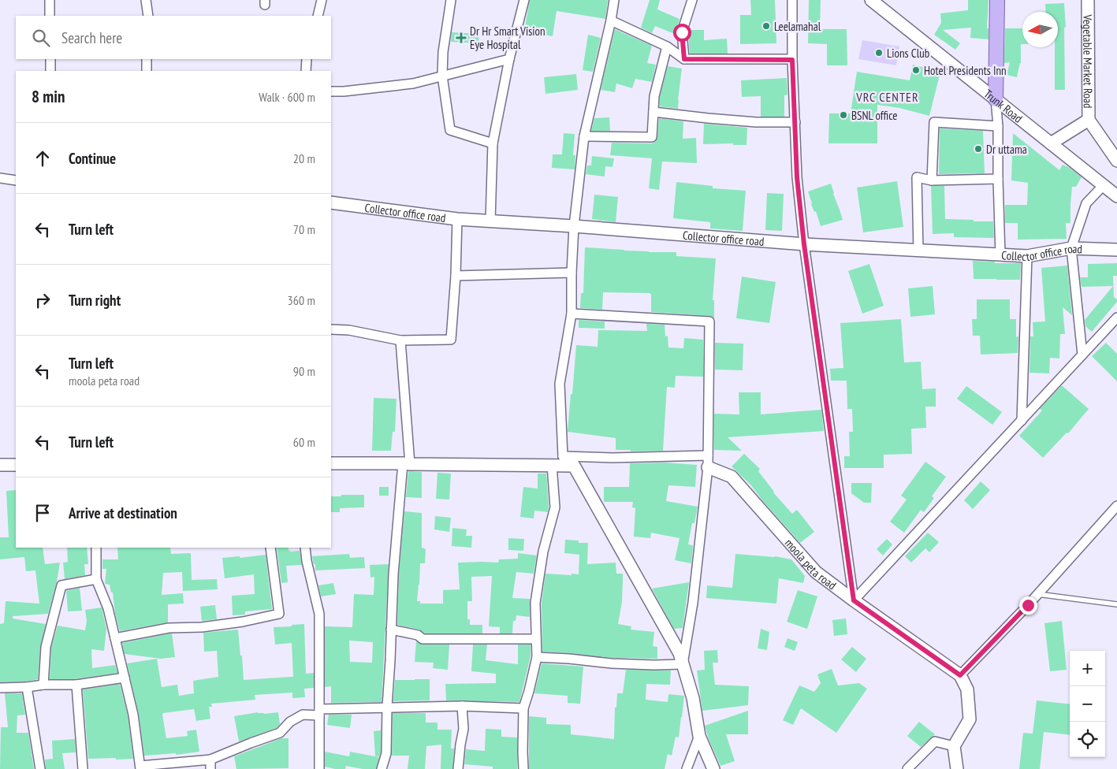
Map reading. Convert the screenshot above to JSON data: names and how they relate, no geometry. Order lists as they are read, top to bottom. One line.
{"streets":{"street":["Vegetable Market Road","Trunk Road","Collector office road","moola peta road"]},"districts":["VRC CENTER"],"places":{"other":["Leelamahal","Lions Club","Hotel Presidents Inn","BSNL office","Dr uttama"],"health":["Dr Hr Smart Vision Eye Hospital"]},"north":"left","page":{"search":"Search here","heading":["8 min","Walk · 600 m"],"list":[["Continue","20 m"],["Turn left","70 m"],["Turn right","360 m"],["Turn left","moola peta road","90 m"],["Turn left","60 m"],"Arrive at destination"],"map_buttons":["+","−"]}}
